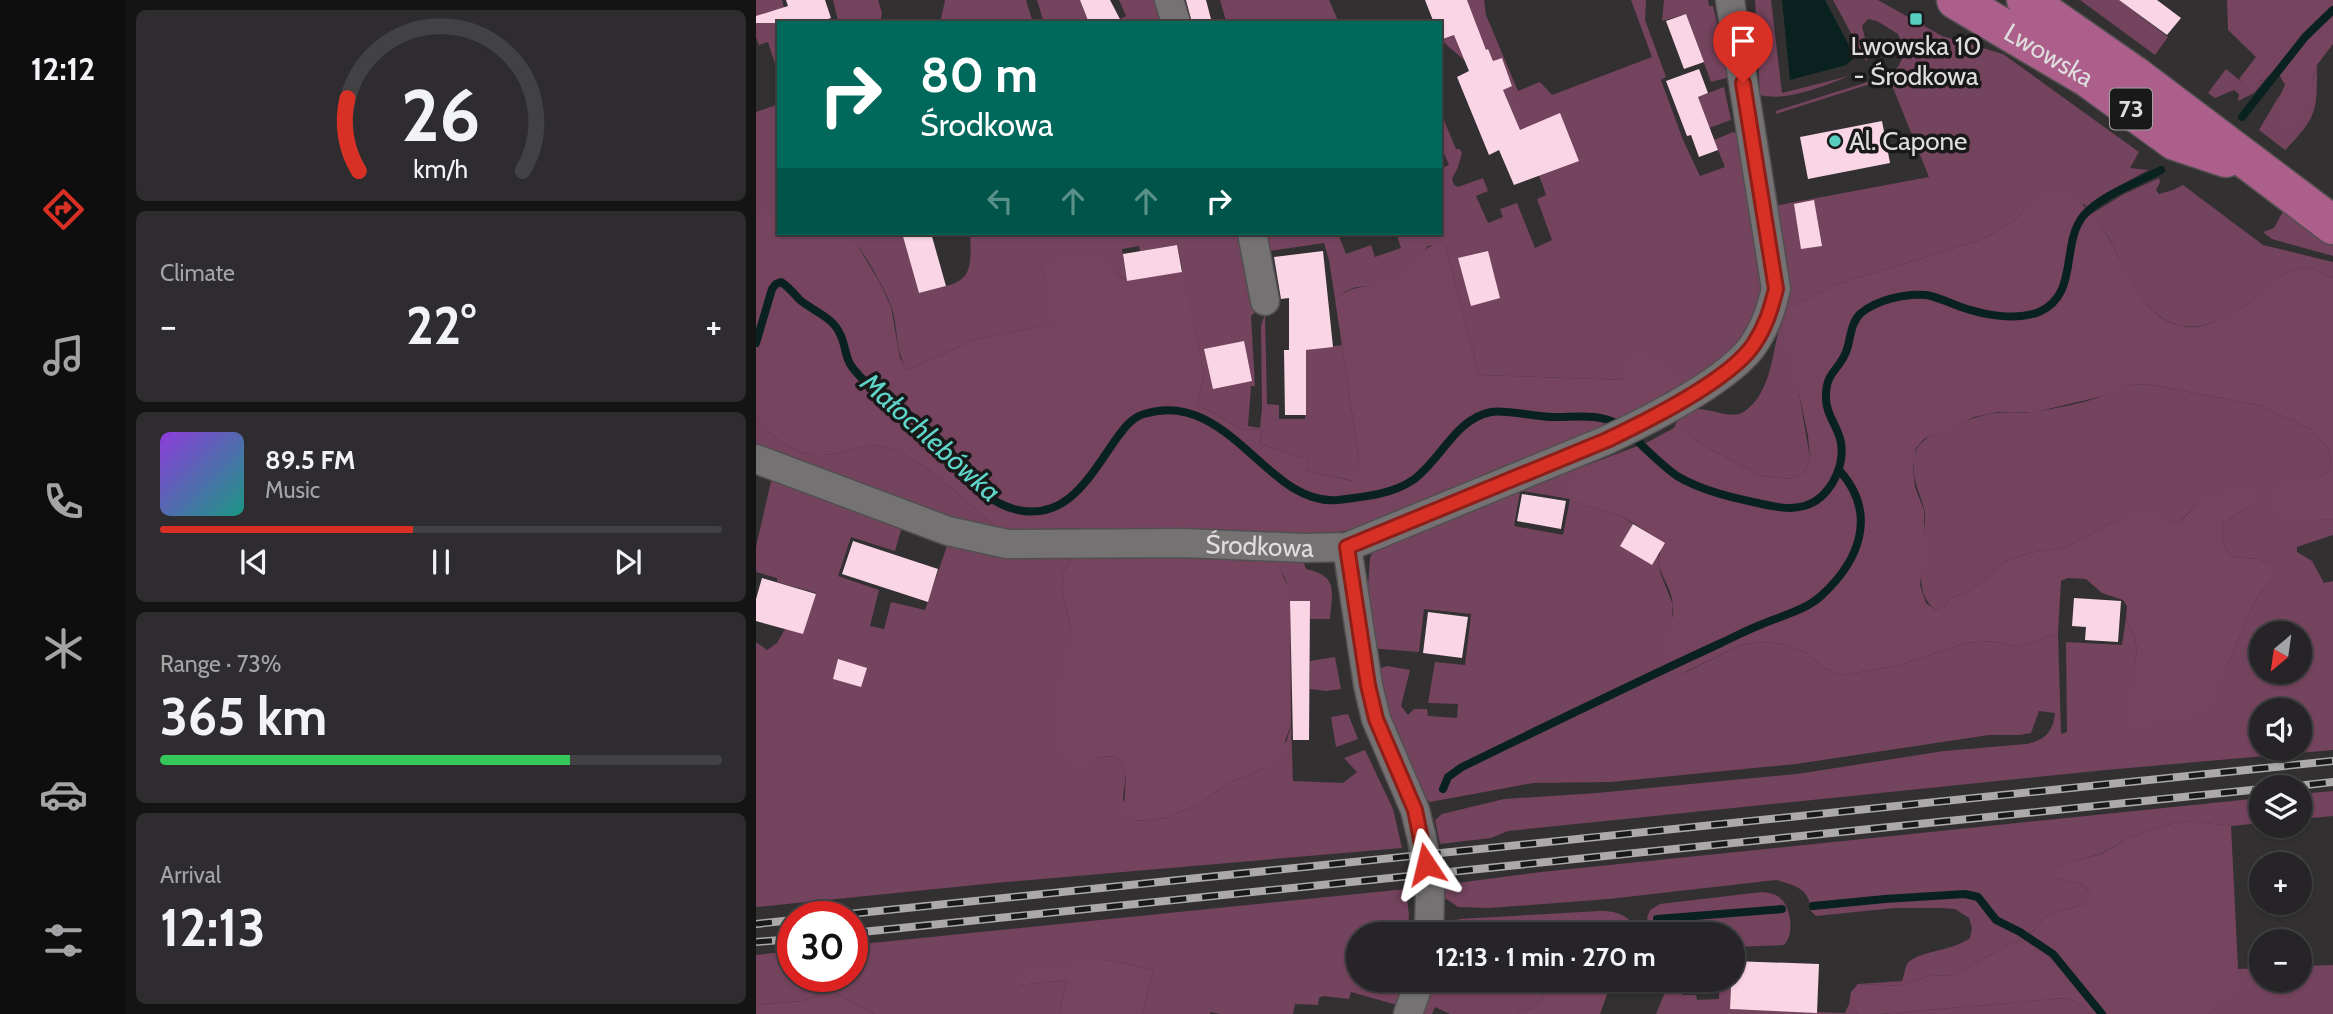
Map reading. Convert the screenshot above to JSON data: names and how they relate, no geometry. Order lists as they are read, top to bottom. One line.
{"streets":{"main road":["Lwowska","73"],"street":["Środkowa"]},"water":["Małochlebówka"],"places":{"transit":["Lwowska 10 - Środkowa"],"other":["Al. Capone"]},"north":"bottom left","page":{"tabs":"12:12","turn":["80 m","Środkowa"],"tile":["Climate",["Range · 73%","365 km"],["Arrival","12:13"]],"heat":["−","22°","+"],"song":["89.5 FM","Music"],"map_buttons":["+","−"],"limit":"30","trip":"12:13 · 1 min · 270 m","gauge":["26","km/h"]}}
